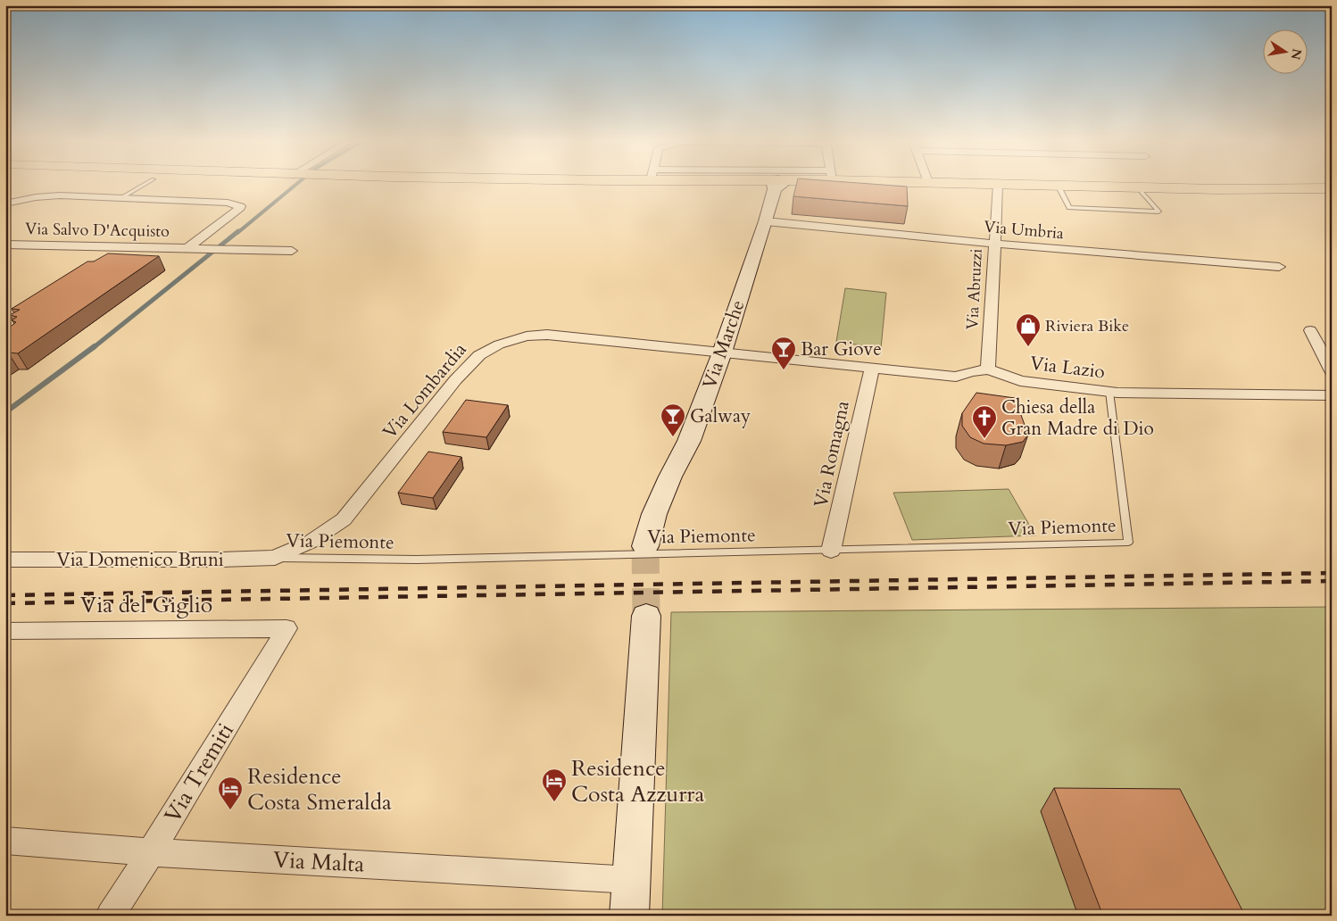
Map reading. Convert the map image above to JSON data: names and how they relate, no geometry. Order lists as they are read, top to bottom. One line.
{"streets":{"street":["Via Salvo D'Acquisto","Via Umbria","Via Abruzzi","Via Marche","Via Lazio","Via Lombardia","Via Romagna","Via Domenico Bruni","Via del Giglio","Via Tremiti","Via Malta"],"lane":["Via Piemonte"]},"crossings":[["Via Umbria","Via Abruzzi"],["Via Umbria","Via Marche"],["Via Abruzzi","Via Lazio"],["Via Marche","Via Lazio"],["Via Marche","Via Lombardia"],["Via Lazio","Via Lombardia"],["Via Lazio","Via Romagna"],["Via Lazio","Via Piemonte"],["Via Lombardia","Via Piemonte"],["Via Lombardia","Via Domenico Bruni"],["Via Romagna","Via Piemonte"],["Via Piemonte","Via Domenico Bruni"],["Via del Giglio","Via Tremiti"],["Via Tremiti","Via Malta"]],"places":{"shop":["Riviera Bike"],"bar":["Bar Giove","Galway"],"church":["Chiesa della Gran Madre di Dio"],"hotel":["Residence Costa Azzurra","Residence Costa Smeralda"]},"north":"right"}
